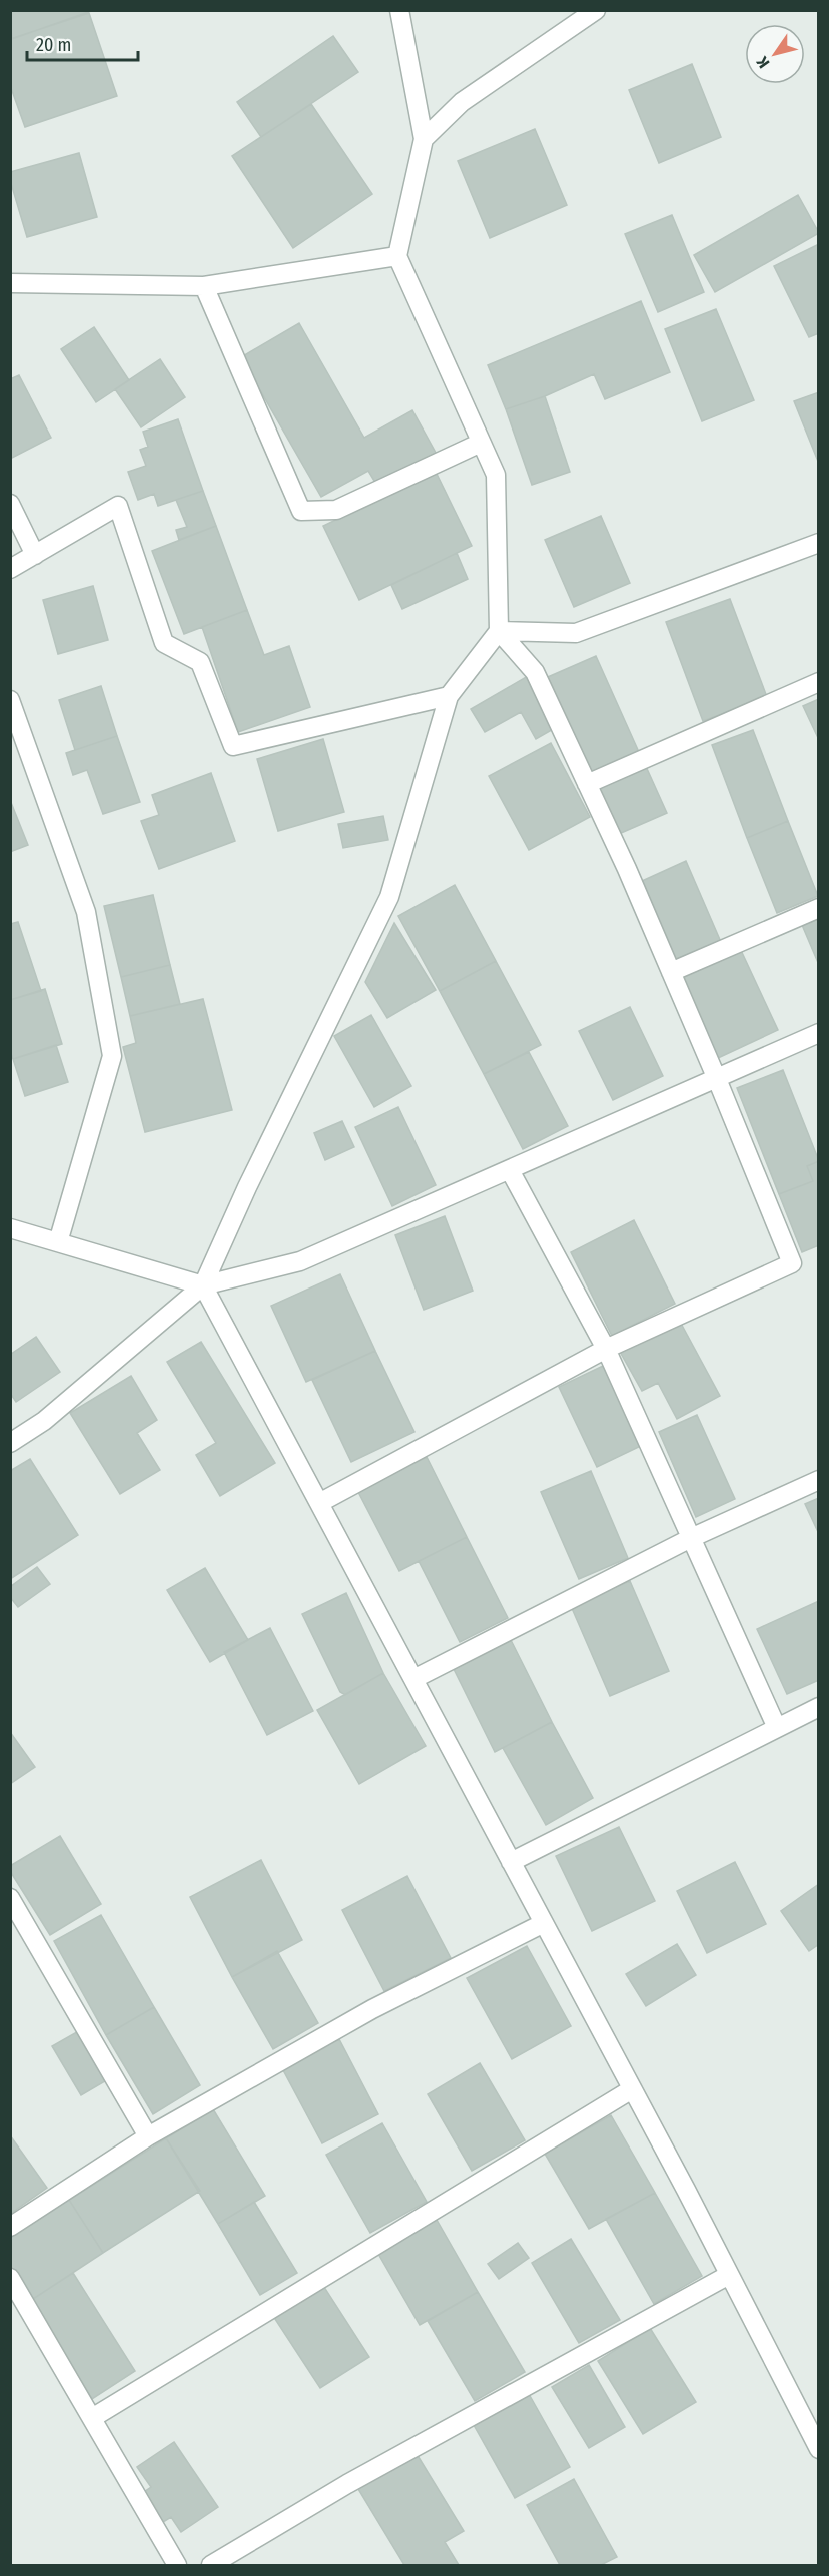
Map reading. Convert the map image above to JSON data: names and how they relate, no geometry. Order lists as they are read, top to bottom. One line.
{"scale_bar":"20 m","north":"bottom left"}
